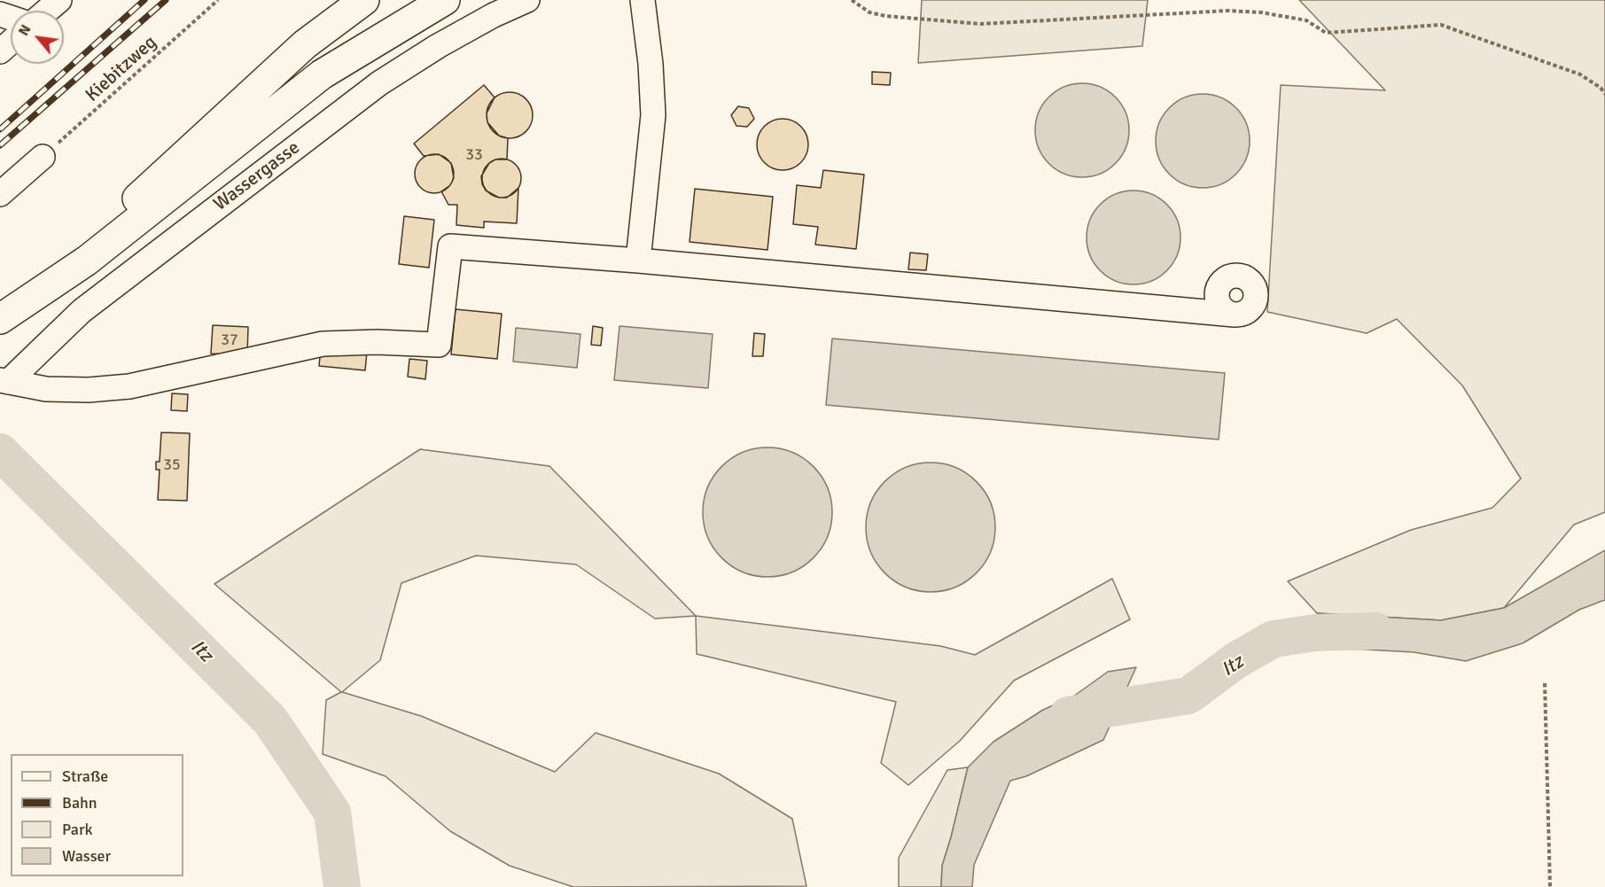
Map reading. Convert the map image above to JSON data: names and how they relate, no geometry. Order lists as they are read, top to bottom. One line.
{"streets":{"lane":["Wassergasse"],"path":["Kiebitzweg"]},"water":["Itz"],"house_numbers":["33","37","35"],"legend":["Straße","Bahn","Park","Wasser"],"north":"top left"}
